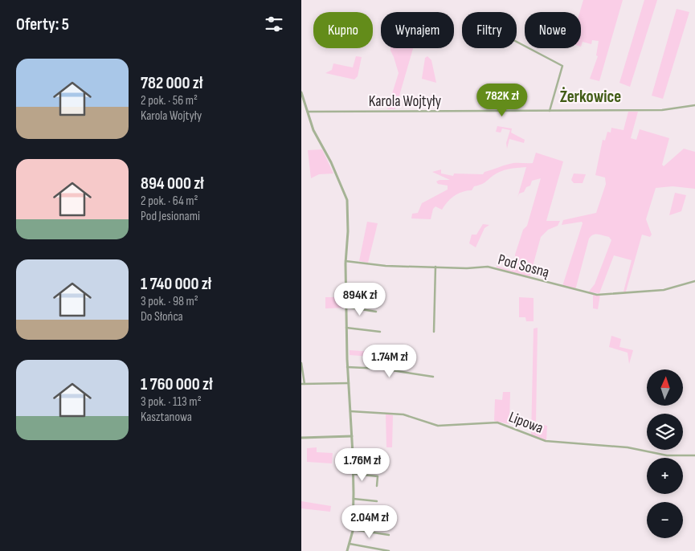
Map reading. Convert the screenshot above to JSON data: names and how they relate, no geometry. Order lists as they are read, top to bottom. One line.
{"streets":{"street":["Karola Wojtyły","Pod Sosną","Lipowa"]},"districts":["Żerkowice"],"north":"top","page":{"heading":"Oferty: 5","chip":["Kupno","Wynajem","Filtry","Nowe"],"list":[{"name":"782 000 zł","note":"2 pok. · 56 m² · Karola Wojtyły"},{"name":"894 000 zł","note":"2 pok. · 64 m² · Pod Jesionami"},{"name":"1 740 000 zł","note":"3 pok. · 98 m² · Do Słońca"},{"name":"1 760 000 zł","note":"3 pok. · 113 m² · Kasztanowa"}],"price":["782K zł","894K zł","1.74M zł","1.76M zł","2.04M zł"],"map_buttons":["+","−"]}}
